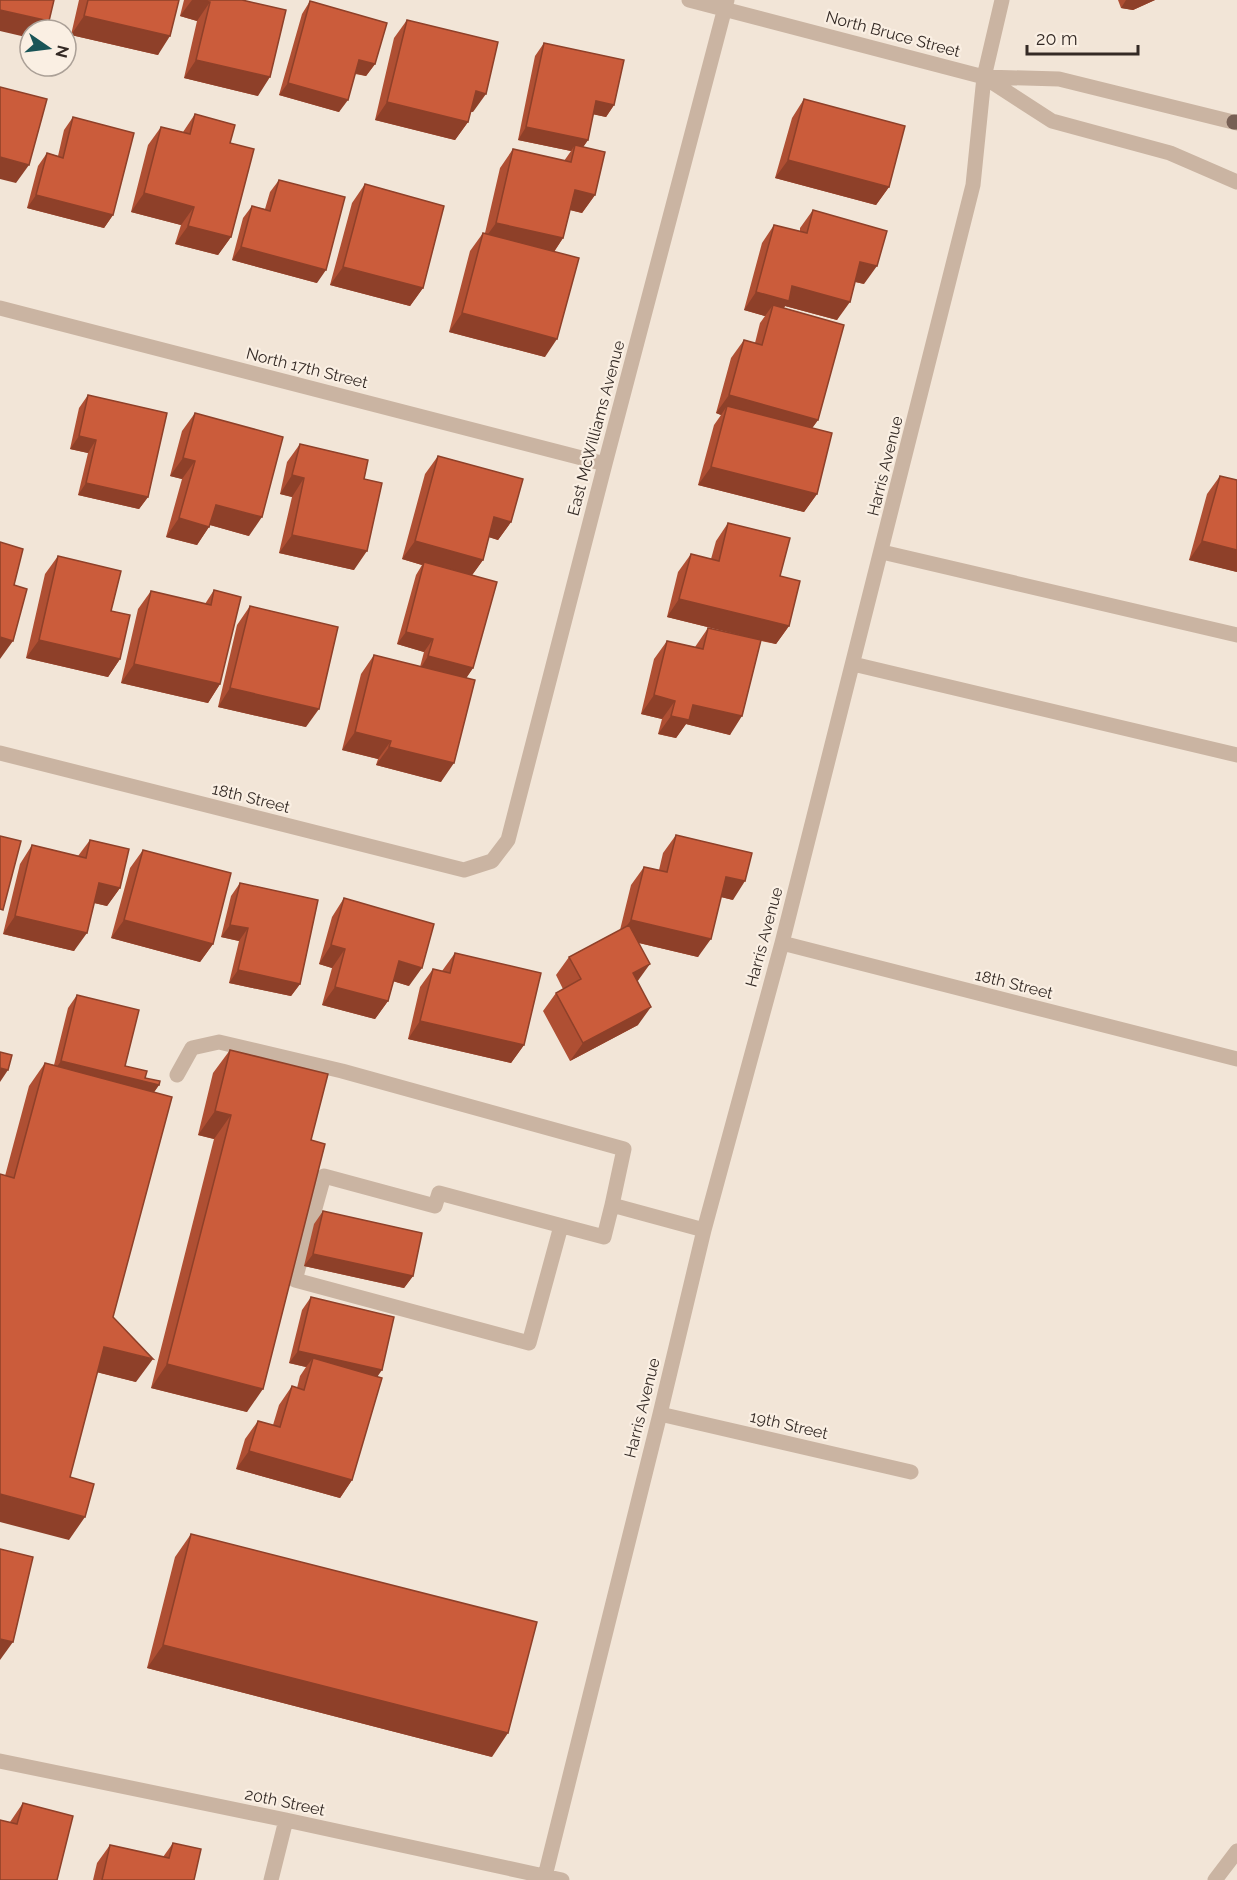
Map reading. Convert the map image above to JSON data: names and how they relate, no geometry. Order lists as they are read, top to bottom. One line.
{"streets":{"street":["North Bruce Street","North 17th Street","East McWilliams Avenue","Harris Avenue","18th Street","19th Street","20th Street"]},"crossings":[["North Bruce Street","East McWilliams Avenue"],["North Bruce Street","Harris Avenue"],["North 17th Street","East McWilliams Avenue"],["East McWilliams Avenue","18th Street"],["Harris Avenue","18th Street"],["Harris Avenue","19th Street"],["Harris Avenue","20th Street"]],"scale_bar":"20 m","north":"right"}
